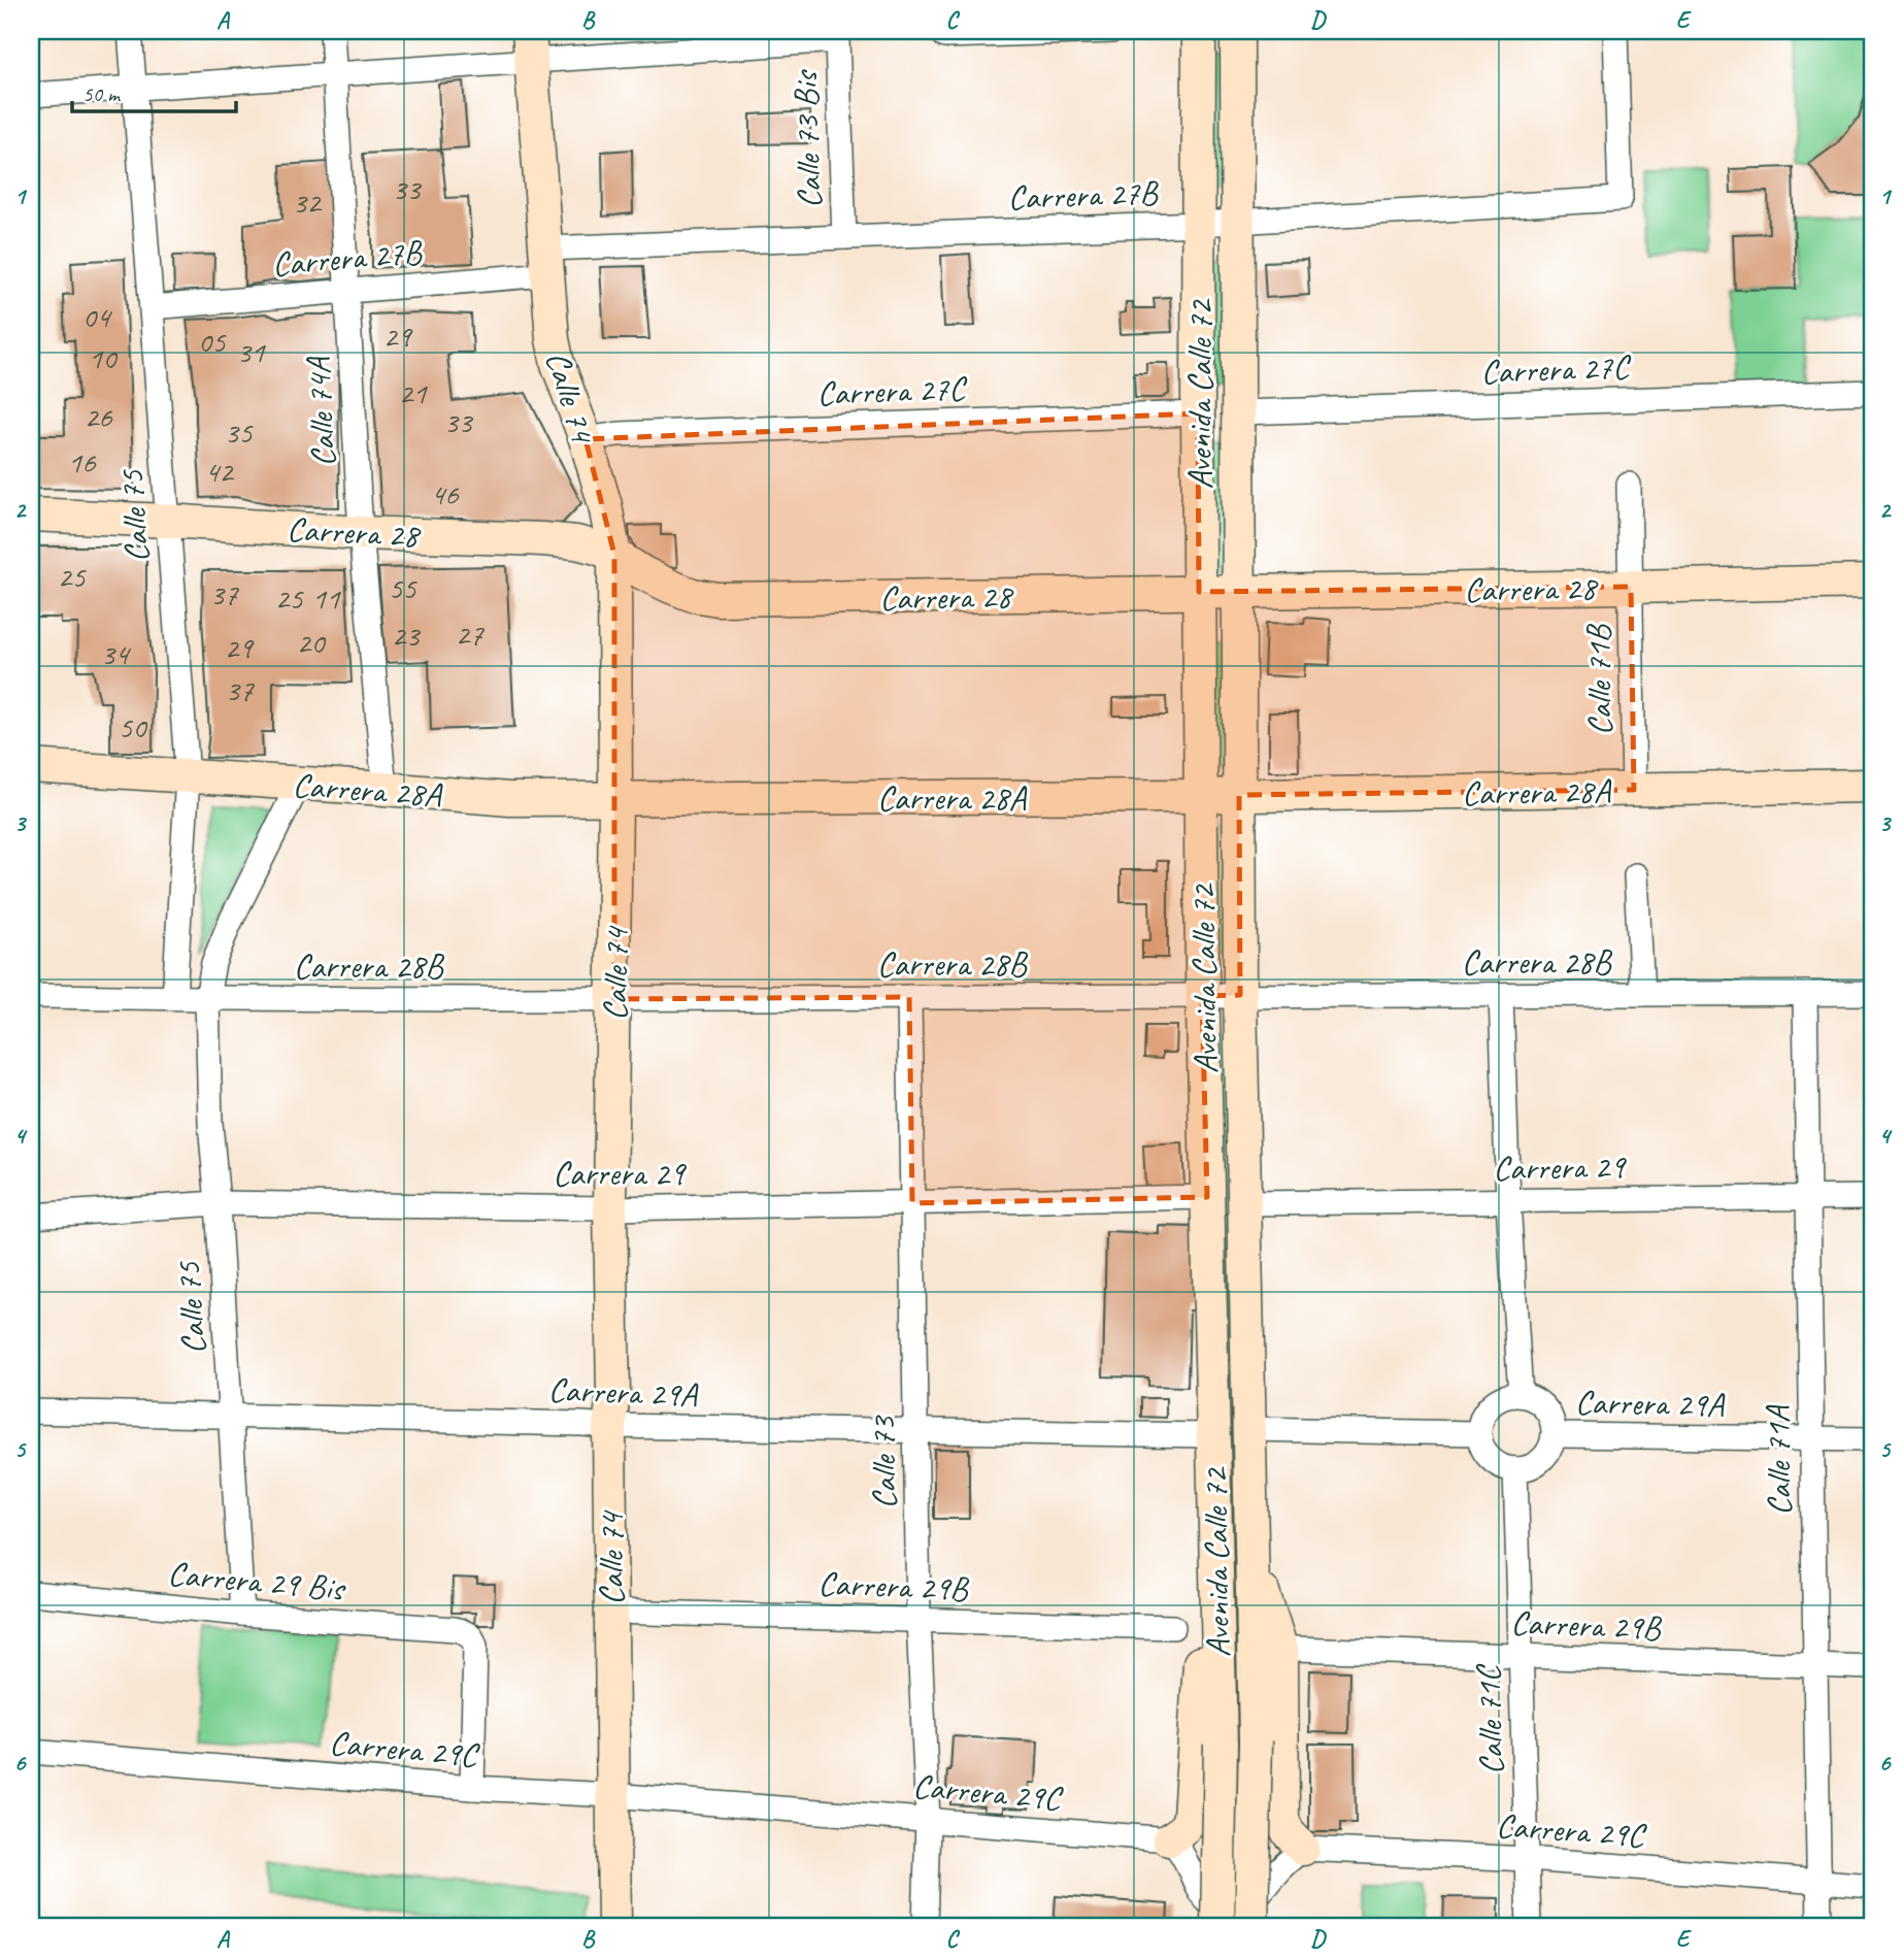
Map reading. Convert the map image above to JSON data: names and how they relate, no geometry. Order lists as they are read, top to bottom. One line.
{"streets":{"street":["Calle 73 Bis","Carrera 27B","Carrera 27C","Avenida Calle 72","Calle 74","Calle 74A","Calle 75","Carrera 28","Calle 71B","Carrera 28A","Carrera 28B","Carrera 29","Carrera 29A","Calle 71A","Calle 73","Carrera 29 Bis","Carrera 29B","Calle 71C","Carrera 29C"]},"crossings":[["Calle 73 Bis","Carrera 27B"],["Calle 73 Bis","Calle 74"],["Carrera 27B","Avenida Calle 72"],["Carrera 27B","Calle 74"],["Carrera 27B","Calle 74A"],["Carrera 27B","Calle 75"],["Carrera 27C","Avenida Calle 72"],["Carrera 27C","Calle 74"],["Avenida Calle 72","Carrera 28"],["Avenida Calle 72","Carrera 28A"],["Avenida Calle 72","Carrera 28B"],["Avenida Calle 72","Carrera 29"],["Avenida Calle 72","Carrera 29A"],["Calle 74","Carrera 28"],["Calle 74","Carrera 28A"],["Calle 74","Carrera 28B"],["Calle 74","Carrera 29"],["Calle 74","Carrera 29A"],["Calle 74","Carrera 29B"],["Calle 74","Carrera 29C"],["Calle 74A","Carrera 28"],["Calle 74A","Carrera 28A"],["Calle 75","Carrera 28"],["Calle 75","Carrera 28A"],["Calle 75","Carrera 28B"],["Calle 75","Carrera 29"],["Calle 75","Carrera 29A"],["Calle 75","Carrera 29 Bis"],["Carrera 28","Calle 71B"],["Calle 71B","Carrera 28A"],["Carrera 28B","Calle 71A"],["Carrera 28B","Calle 73"],["Carrera 29","Calle 71A"],["Carrera 29","Calle 73"],["Carrera 29A","Calle 71A"],["Carrera 29A","Calle 73"],["Carrera 29A","Calle 71C"],["Calle 71A","Carrera 29B"],["Calle 71A","Carrera 29C"],["Calle 73","Carrera 29B"],["Calle 73","Carrera 29C"],["Carrera 29 Bis","Carrera 29C"],["Carrera 29B","Calle 71C"],["Calle 71C","Carrera 29C"]],"house_numbers":["33","32","04","29","05","31","10","21","26","33","35","16","42","46","25","55","37","25","11","27","23","20","29","34","37","50"],"scale_bar":"50 m","grid":{"columns":["A","B","C","D","E"],"rows":["1","2","3","4","5","6"]}}
